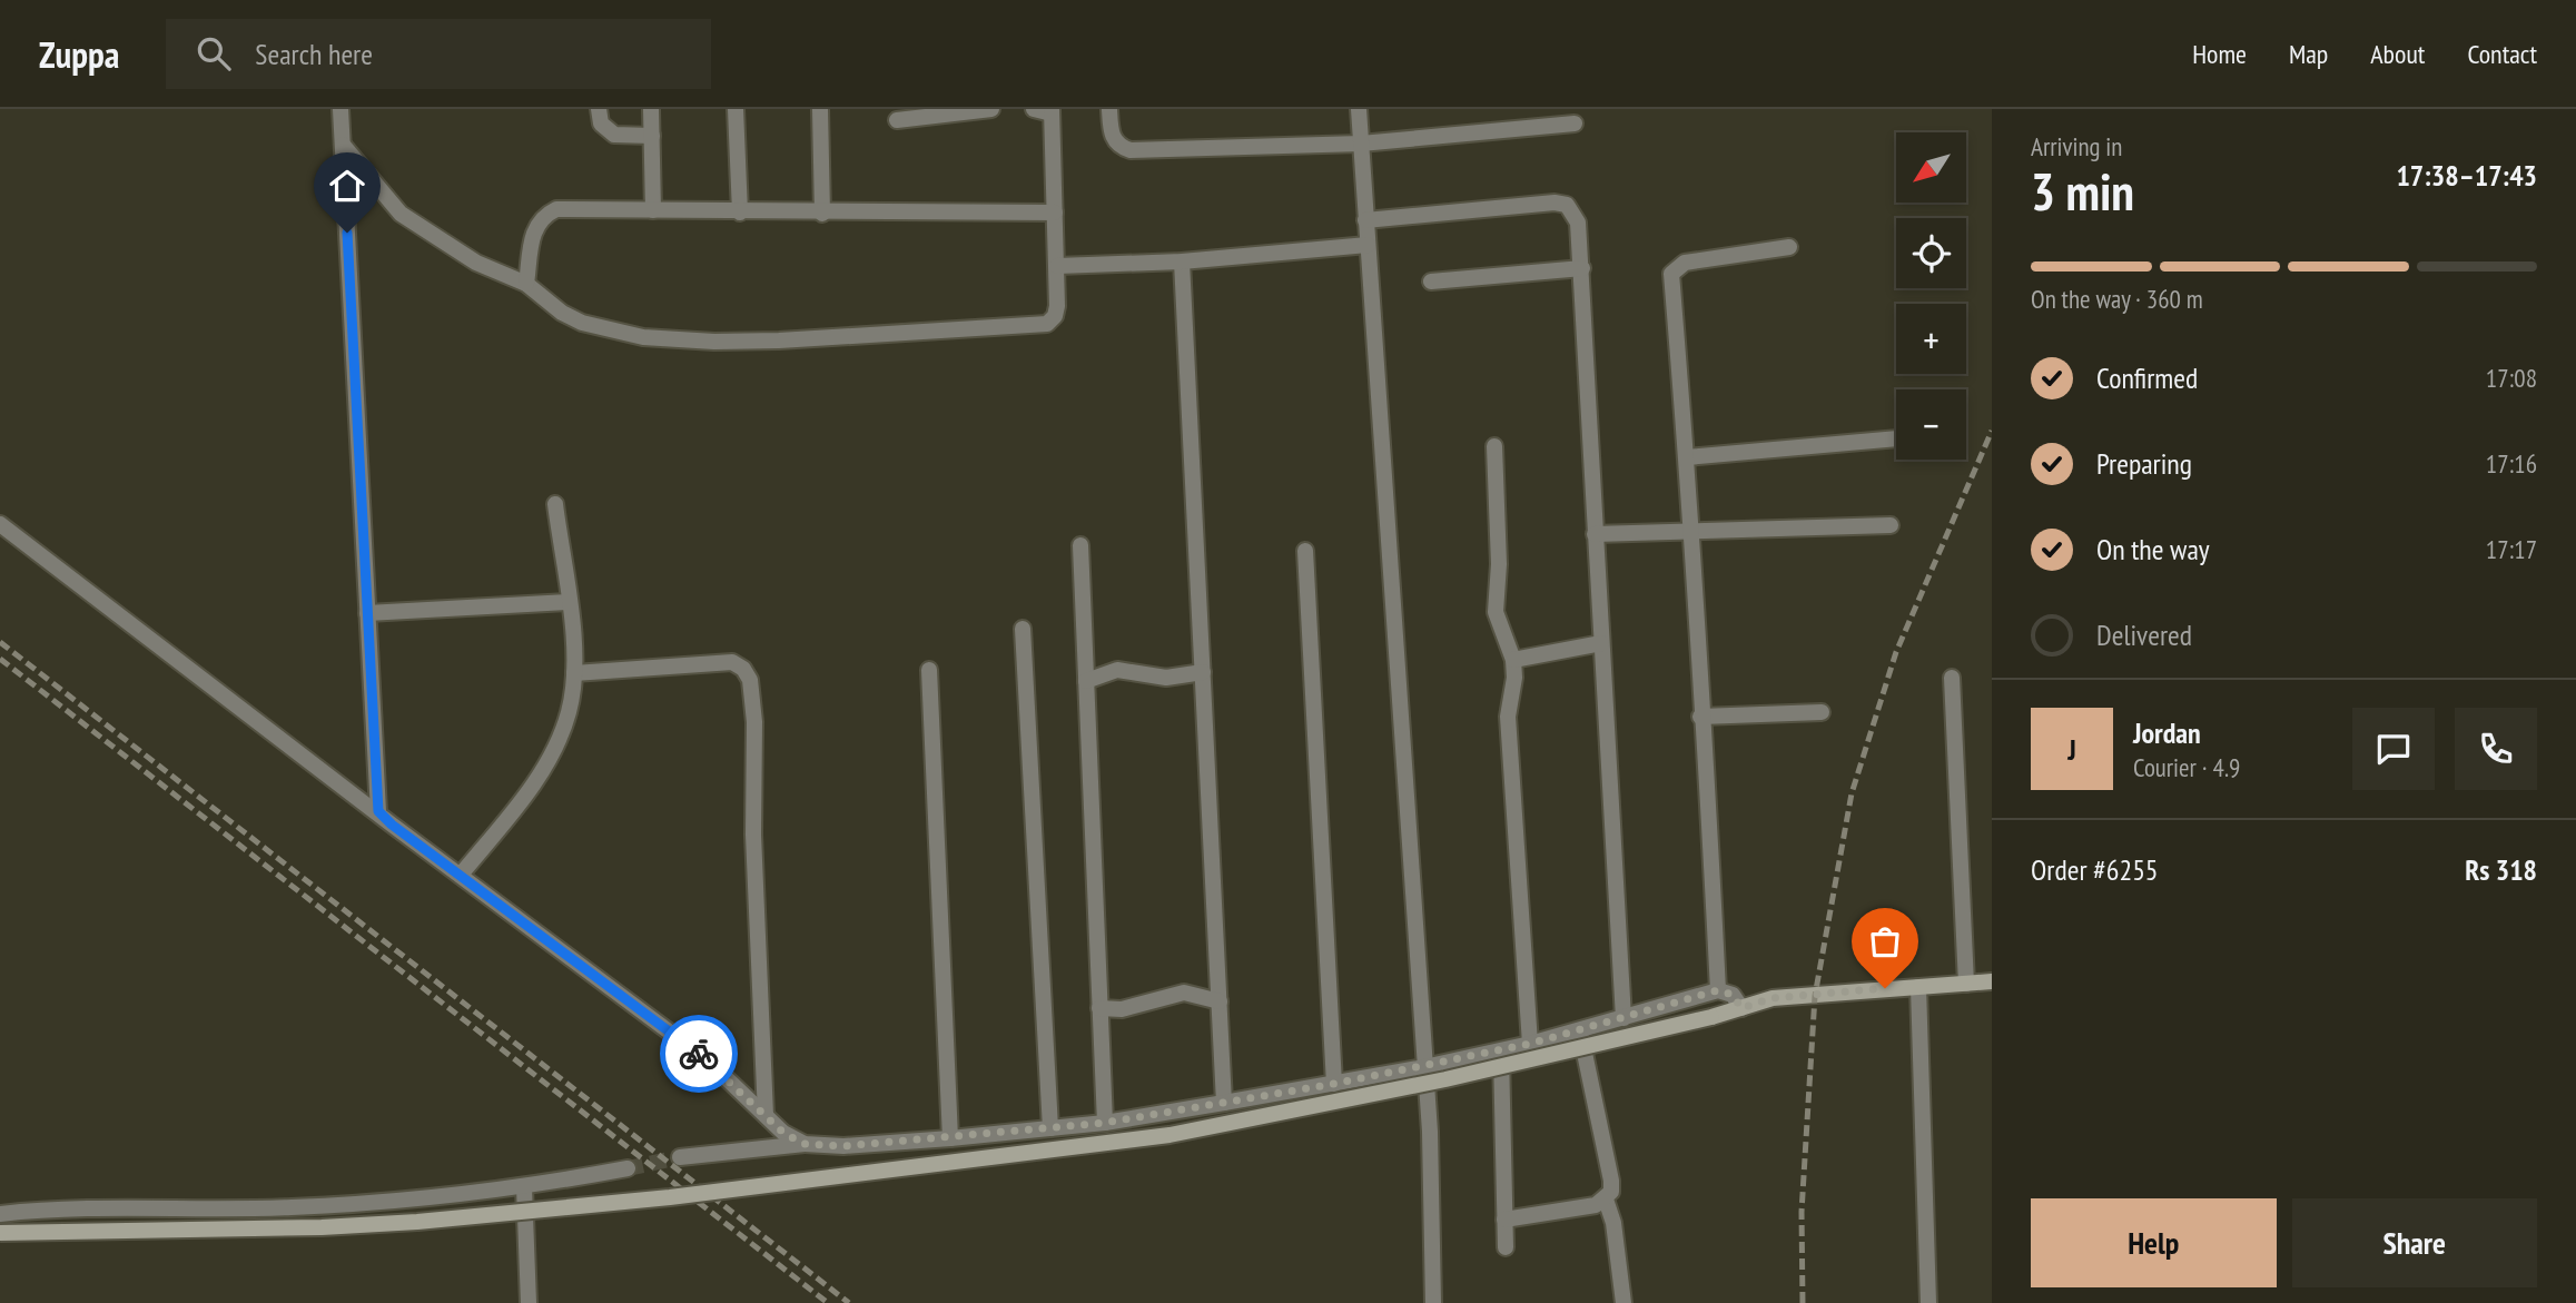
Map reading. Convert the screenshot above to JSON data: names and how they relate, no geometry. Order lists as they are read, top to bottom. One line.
{"north":"bottom left","page":{"header":"Zuppa","search":"Search here","nav":["Home","Map","About","Contact"],"heading":["3 min","Arriving in","17:38–17:43"],"panel":["Jordan","Courier · 4.9","Order #6255","Rs 318"],"map_buttons":["+","−"],"bar":"On the way · 360 m","list":[["Confirmed","17:08"],["Preparing","17:16"],["On the way","17:17"],"Delivered"],"round":"J","buttons":["Help","Share"]}}
